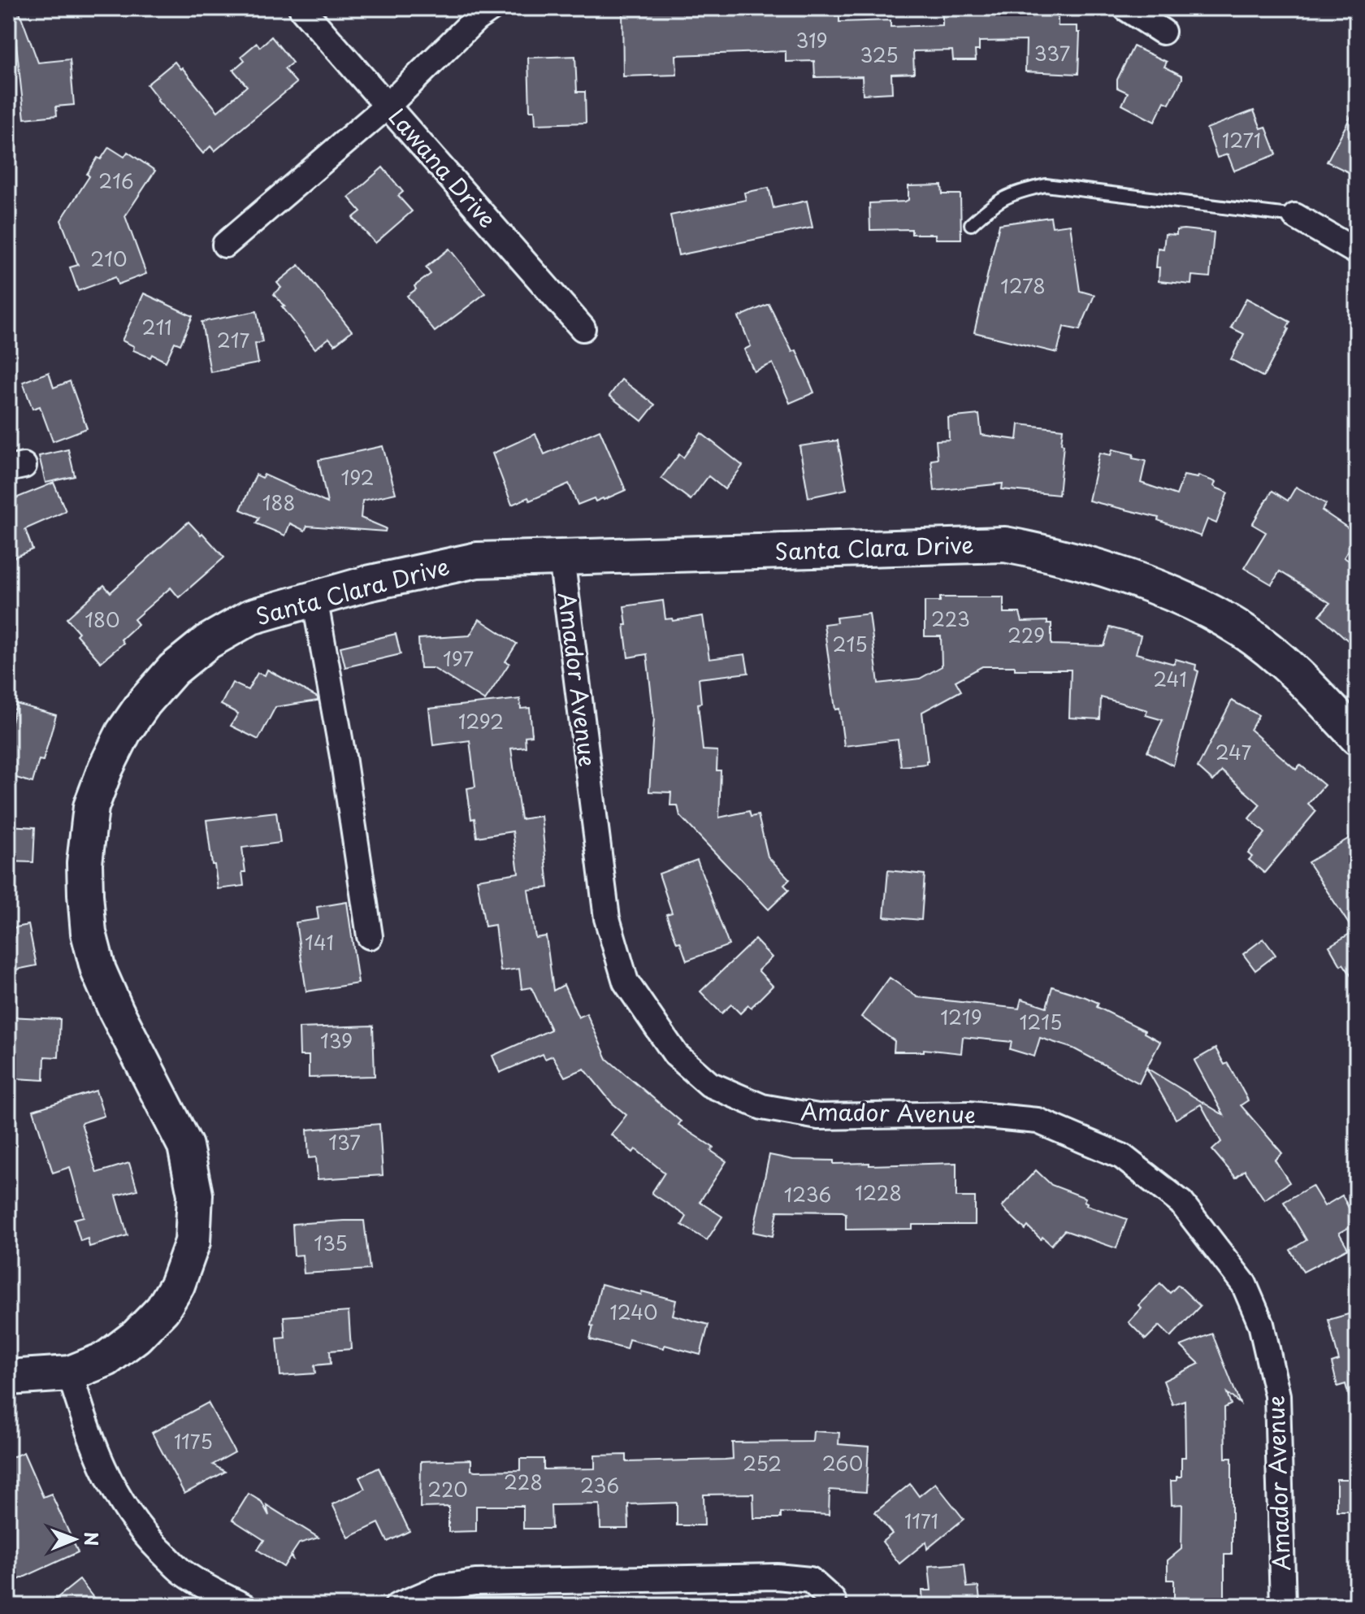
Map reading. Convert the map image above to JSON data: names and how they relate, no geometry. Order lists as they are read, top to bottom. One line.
{"streets":{"street":["Lawana Drive","Santa Clara Drive","Amador Avenue"]},"crossings":[["Santa Clara Drive","Amador Avenue"]],"house_numbers":["319","337","325","1271","216","210","1278","211","217","192","188","223","180","229","215","197","241","1292","247","141","1219","1215","139","137","1228","1236","135","1240","1175","252","260","228","236","220","1171"],"north":"right"}
